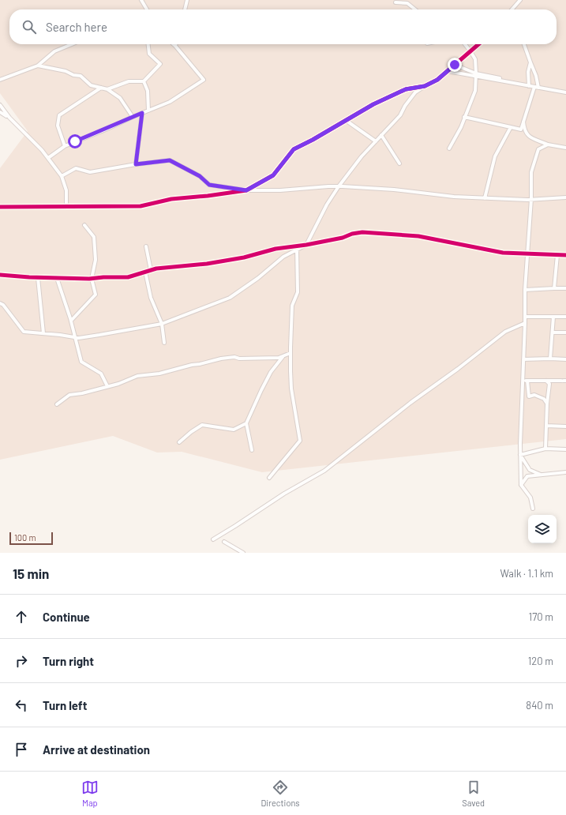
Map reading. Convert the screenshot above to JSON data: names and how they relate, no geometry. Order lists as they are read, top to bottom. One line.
{"scale_bar":"100 m","page":{"search":"Search here","scale":"100 m","heading":["15 min","Walk · 1.1 km"],"list":[["Continue","170 m"],["Turn right","120 m"],["Turn left","840 m"],"Arrive at destination"],"nav":["Map","Directions","Saved"]}}
